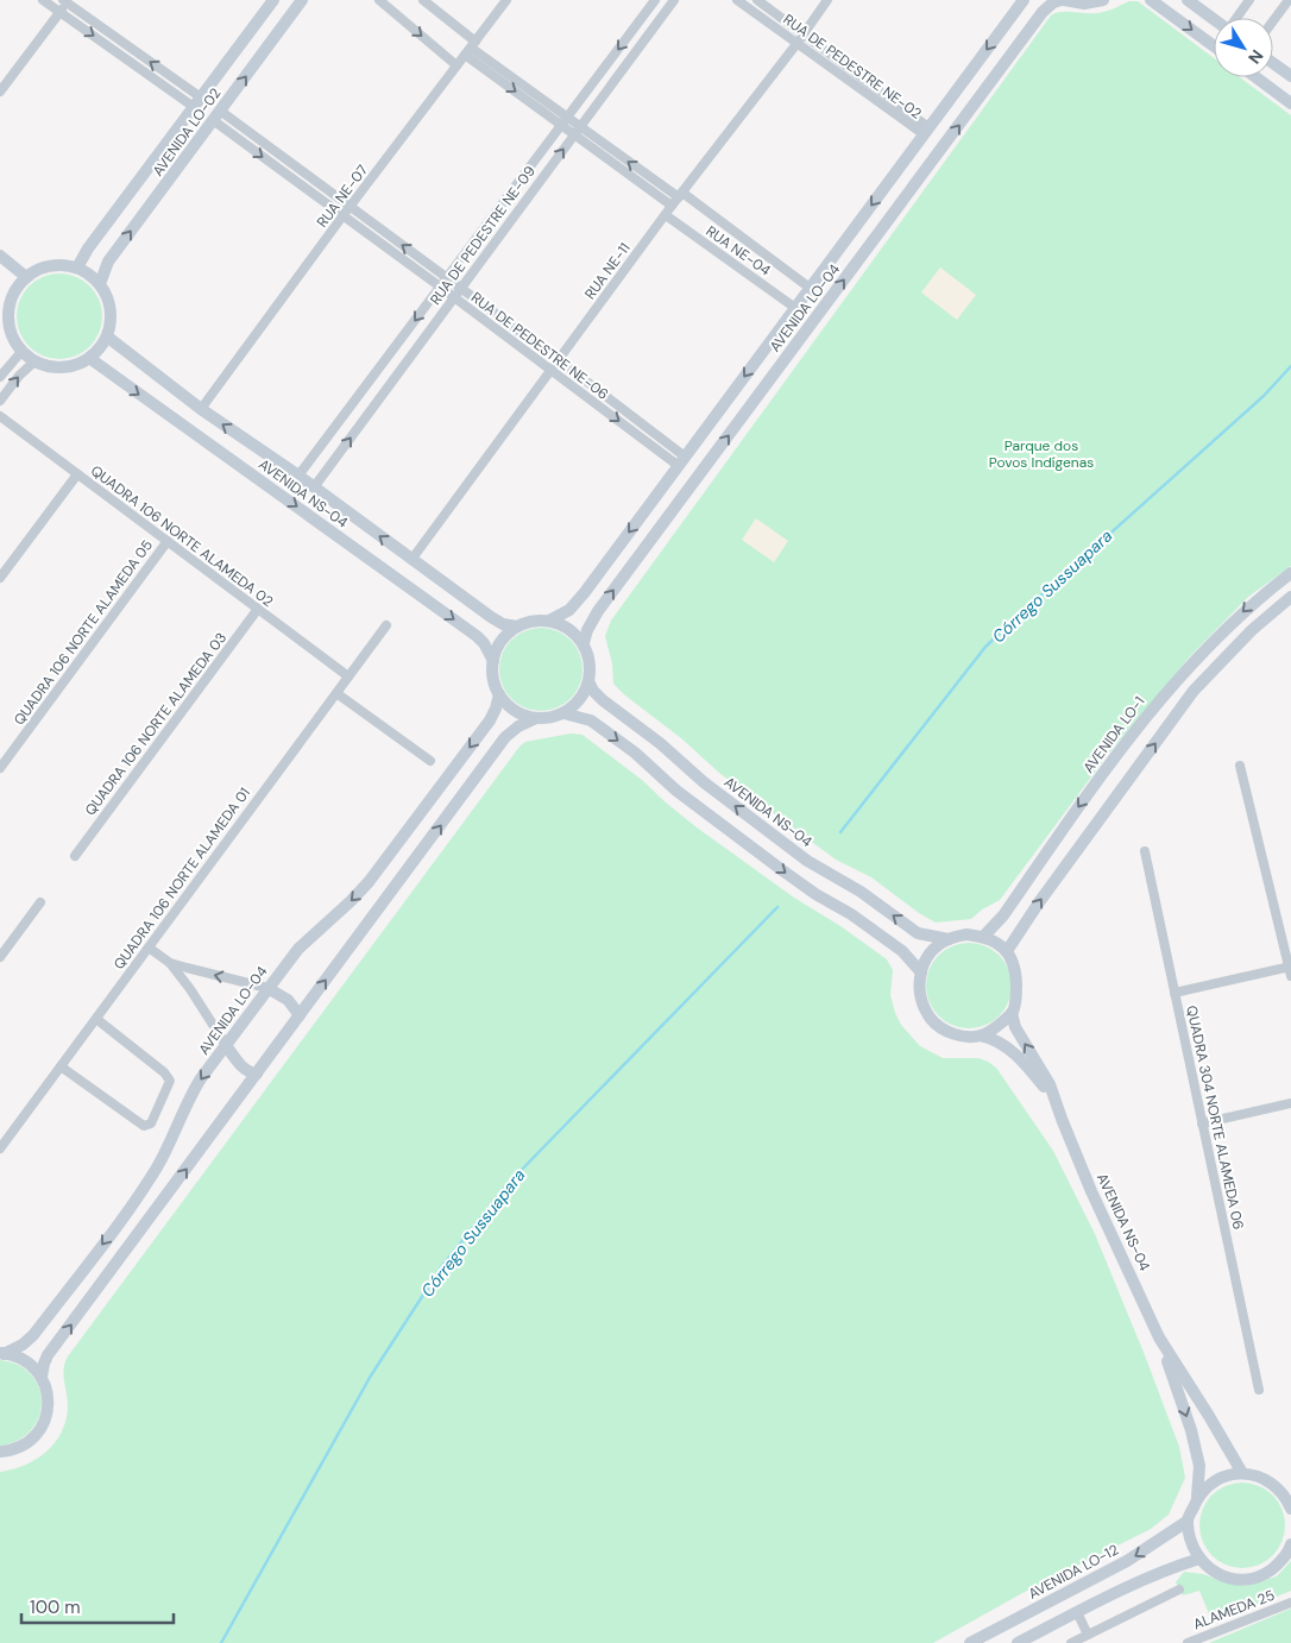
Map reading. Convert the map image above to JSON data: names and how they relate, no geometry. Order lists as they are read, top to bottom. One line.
{"streets":{"street":["RUA DE PEDESTRE NE-02","AVENIDA LO-02","RUA NE-07","RUA DE PEDESTRE NE-09","RUA NE-04","RUA NE-11","AVENIDA LO-04","RUA DE PEDESTRE NE-06","AVENIDA NS-04","QUADRA 106 NORTE ALAMEDA 02","QUADRA 106 NORTE ALAMEDA 05","QUADRA 106 NORTE ALAMEDA 03","AVENIDA LO-1","QUADRA 106 NORTE ALAMEDA 01","QUADRA 304 NORTE ALAMEDA 06","AVENIDA LO-12","ALAMEDA 25"]},"crossings":[["RUA DE PEDESTRE NE-02","RUA NE-11"],["RUA DE PEDESTRE NE-02","AVENIDA LO-04"],["AVENIDA LO-02","RUA DE PEDESTRE NE-06"],["AVENIDA LO-02","AVENIDA NS-04"],["RUA NE-07","RUA DE PEDESTRE NE-06"],["RUA NE-07","AVENIDA NS-04"],["RUA DE PEDESTRE NE-09","RUA NE-04"],["RUA DE PEDESTRE NE-09","RUA DE PEDESTRE NE-06"],["RUA DE PEDESTRE NE-09","AVENIDA NS-04"],["RUA NE-04","RUA NE-11"],["RUA NE-04","AVENIDA LO-04"],["RUA NE-11","RUA DE PEDESTRE NE-06"],["RUA NE-11","AVENIDA NS-04"],["AVENIDA LO-04","RUA DE PEDESTRE NE-06"],["AVENIDA LO-04","AVENIDA NS-04"],["AVENIDA NS-04","AVENIDA LO-1"],["QUADRA 106 NORTE ALAMEDA 02","QUADRA 106 NORTE ALAMEDA 05"],["QUADRA 106 NORTE ALAMEDA 02","QUADRA 106 NORTE ALAMEDA 03"],["QUADRA 106 NORTE ALAMEDA 02","QUADRA 106 NORTE ALAMEDA 01"]],"water":["Córrego Sussuapara"],"parks":["Parque dos Povos Indígenas"],"scale_bar":"100 m","north":"bottom right"}
